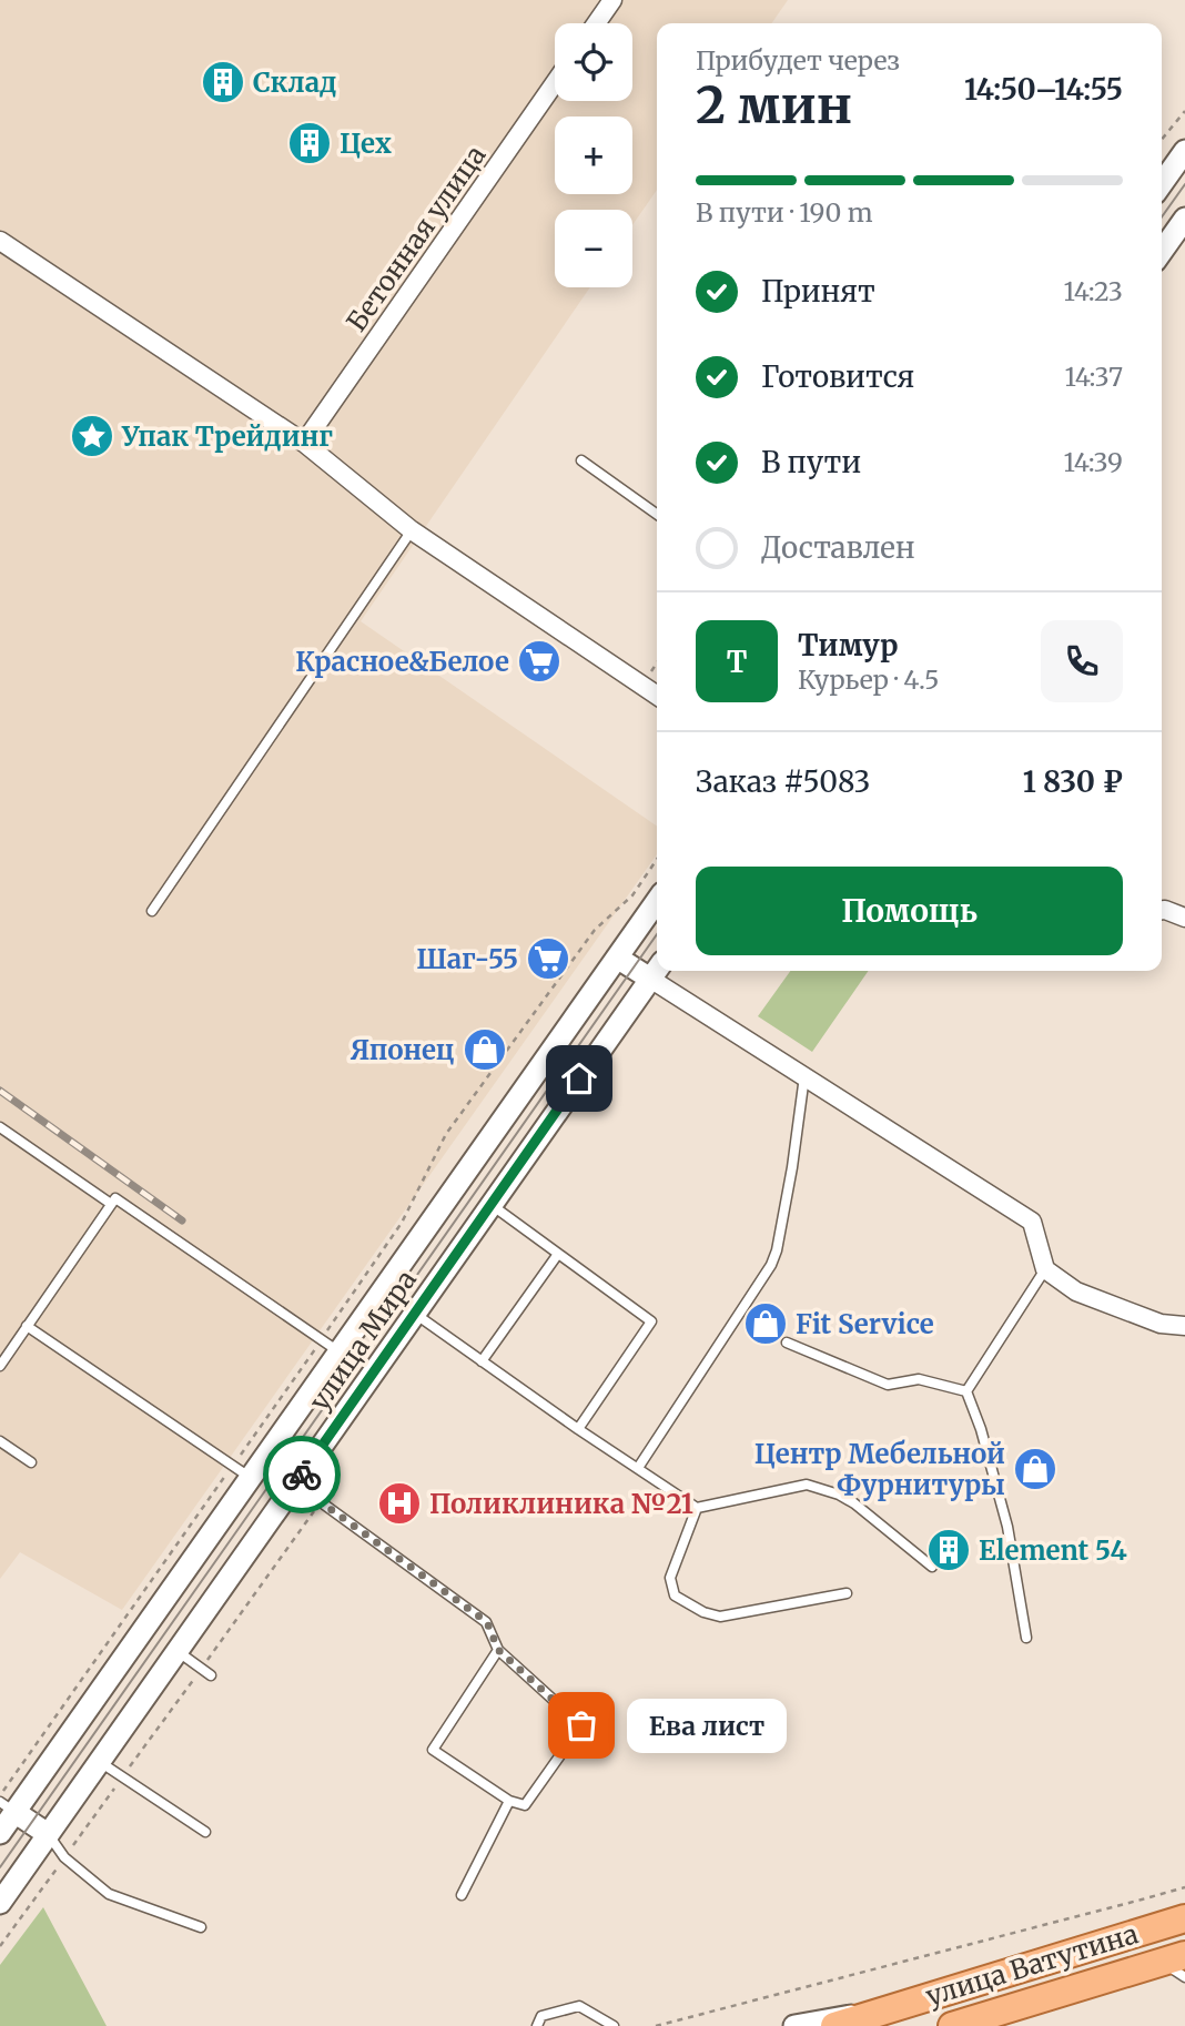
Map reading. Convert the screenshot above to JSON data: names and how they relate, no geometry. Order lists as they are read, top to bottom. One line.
{"streets":{"main road":["улица Ватутина"],"street":["Бетонная улица","улица Мира"]},"places":{"building":["Склад","Цех","Element 54"],"place":["Упак Трейдинг"],"supermarket":["Красное&Белое","Шаг-55"],"shop":["Японец","Fit Service","Центр Мебельной Фурнитуры"],"hospital":["Поликлиника №21"],"other":["Ева лист"]},"page":{"map_buttons":["+","−"],"heading":["2 мин","Прибудет через","14:50–14:55"],"panel":["Тимур","Курьер · 4.5","Заказ #5083","1 830 ₽"],"bar":"В пути · 190 m","list":[["Принят","14:23"],["Готовится","14:37"],["В пути","14:39"],"Доставлен"],"round":"Т","buttons":"Помощь","bubble":"Ева лист"}}
